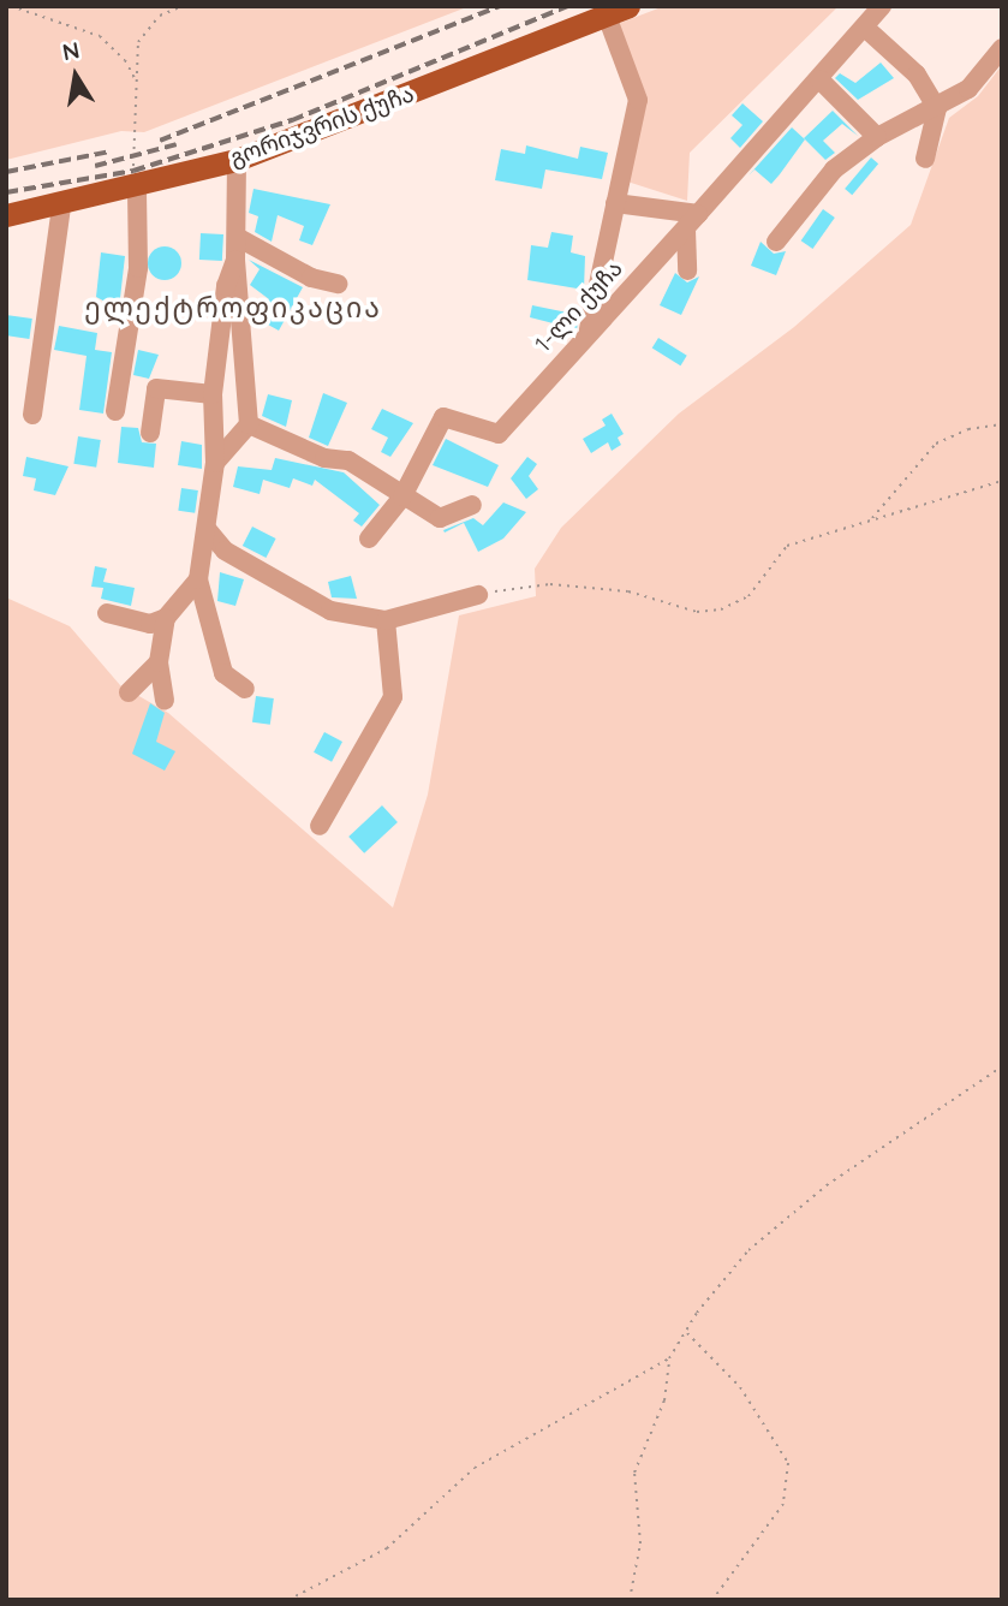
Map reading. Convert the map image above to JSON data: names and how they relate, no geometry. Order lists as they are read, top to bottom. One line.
{"streets":{"main road":["გორიჯვრის ქუჩა"],"street":["1-ლი ქუჩა"]},"districts":["ელექტროფიკაცია"],"north":"top"}
